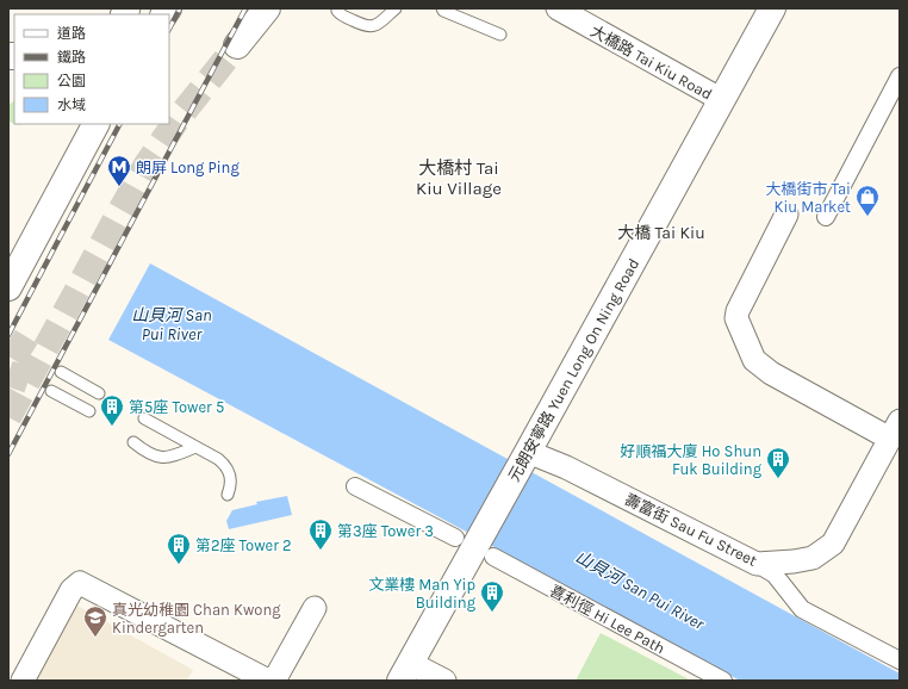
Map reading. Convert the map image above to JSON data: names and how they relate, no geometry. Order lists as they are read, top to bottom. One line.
{"streets":{"street":["大橋路 Tai Kiu Road","元朗安寧路 Yuen Long On Ning Road","壽富街 Sau Fu Street","喜利徑 Hi Lee Path"]},"crossings":[["大橋路 Tai Kiu Road","元朗安寧路 Yuen Long On Ning Road"],["元朗安寧路 Yuen Long On Ning Road","壽富街 Sau Fu Street"],["元朗安寧路 Yuen Long On Ning Road","喜利徑 Hi Lee Path"]],"districts":["大橋村 Tai Kiu Village","大橋 Tai Kiu"],"water":["山貝河 San Pui River"],"places":{"metro station":["朗屏 Long Ping"],"shop":["大橋街市 Tai Kiu Market"],"building":["第5座 Tower 5","好順福大廈 Ho Shun Fuk Building","第3座 Tower 3","第2座 Tower 2","文業樓 Man Yip Building"],"school or university":["真光幼稚園 Chan Kwong Kindergarten"]},"legend":["道路","鐵路","公園","水域"]}
